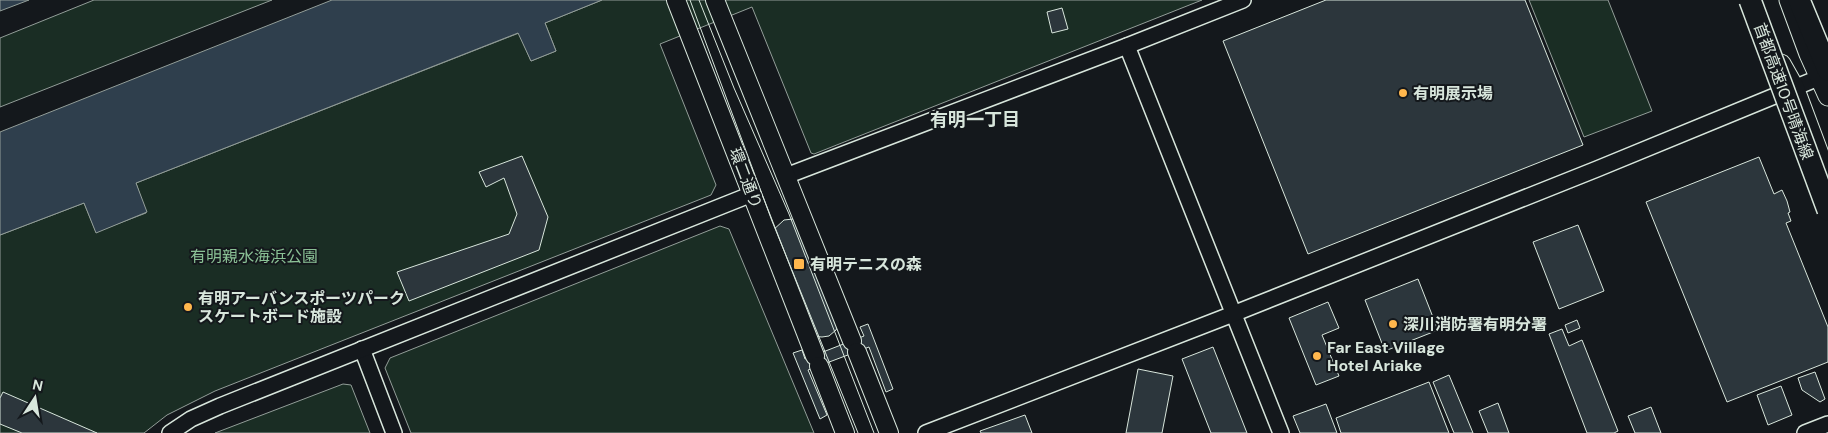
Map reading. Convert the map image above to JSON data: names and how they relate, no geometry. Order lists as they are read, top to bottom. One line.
{"streets":{"highway":["首都高速10号晴海線"],"main road":["環二通り"]},"districts":["有明一丁目"],"parks":["有明親水海浜公園"],"places":{"other":["有明展示場","有明アーバンスポーツパーク スケートボード施設","深川消防署有明分署","Far East Village Hotel Ariake"],"transit":["有明テニスの森"]},"north":"top"}
